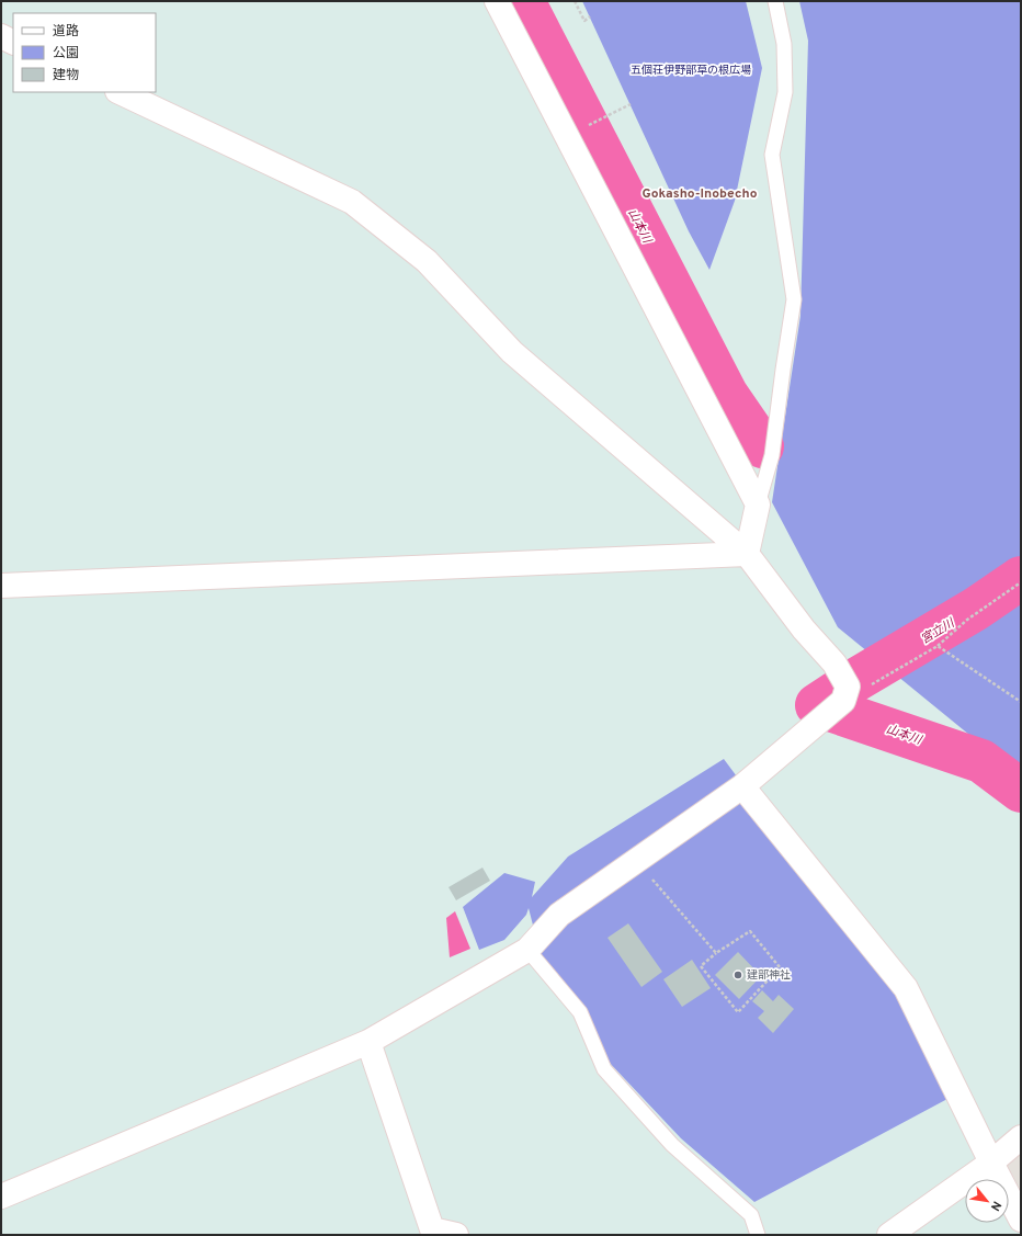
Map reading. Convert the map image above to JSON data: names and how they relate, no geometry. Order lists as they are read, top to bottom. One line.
{"districts":["Gokasho-Inobecho"],"water":["山本川","宮立川"],"parks":["五個荘伊野部草の根広場"],"places":["建部神社"],"legend":["道路","公園","建物"],"north":"bottom right"}
